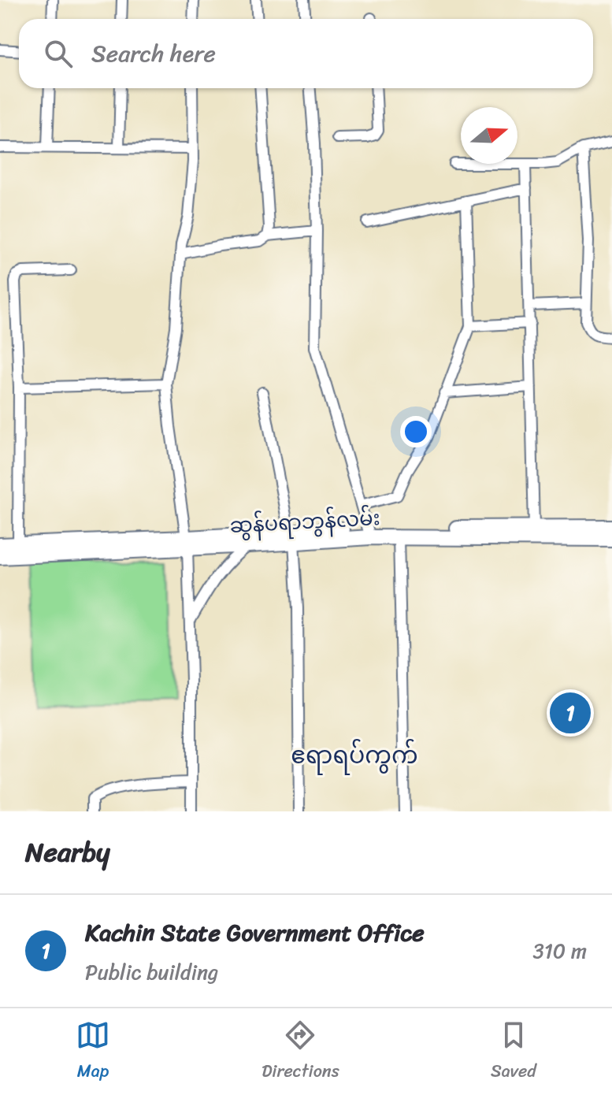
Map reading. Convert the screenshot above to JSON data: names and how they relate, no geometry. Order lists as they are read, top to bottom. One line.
{"streets":{"highway":["ဆွန်ပရာဘွန်လမ်း"]},"districts":["ဧရာရပ်ကွက်"],"north":"right","page":{"search":"Search here","pins":"1","heading":"Nearby","list":[{"mark":"1","name":"Kachin State Government Office","note":"Public building","value":"310 m"}],"nav":["Map","Directions","Saved"]}}
